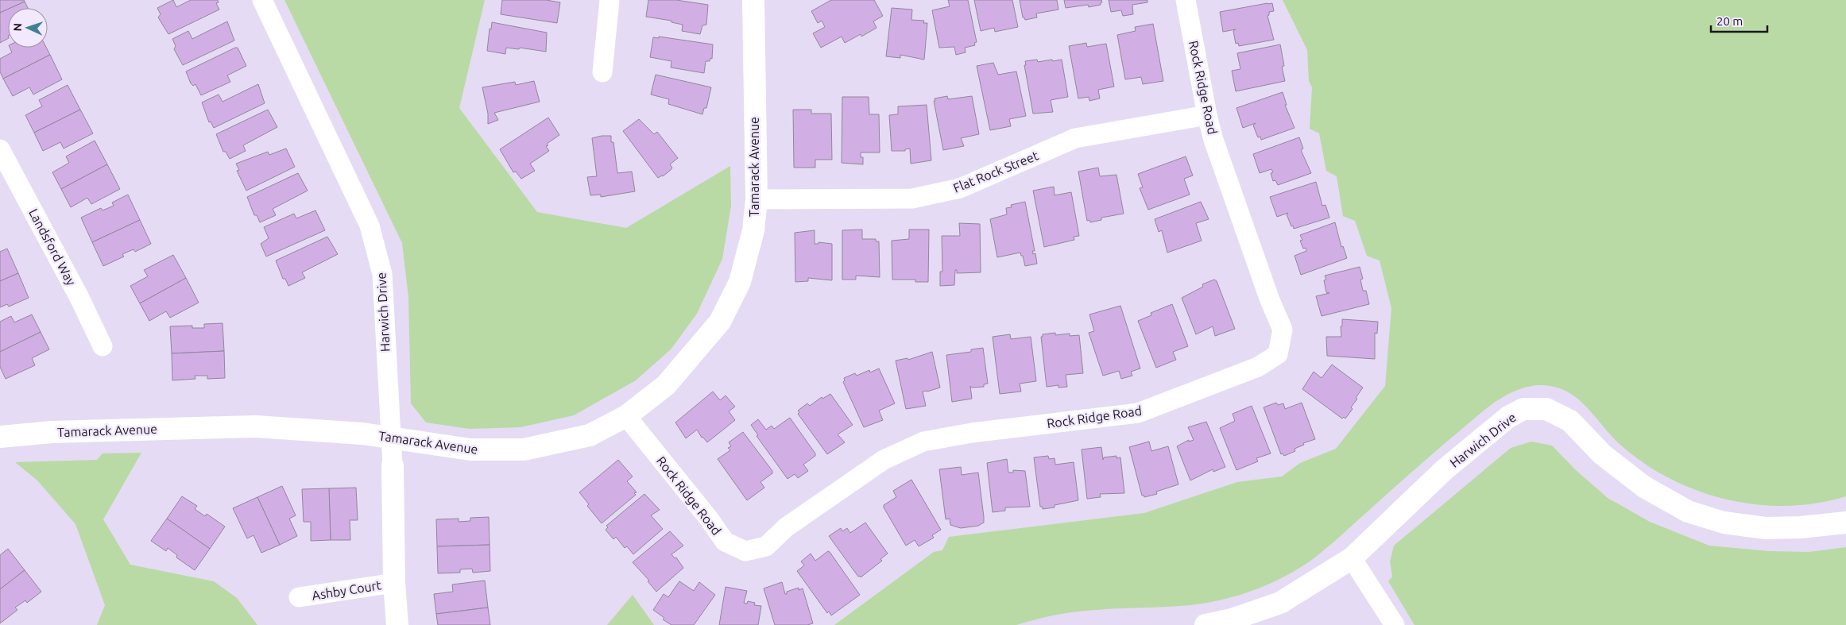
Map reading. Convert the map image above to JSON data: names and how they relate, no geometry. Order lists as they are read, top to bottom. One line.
{"streets":{"main road":["Tamarack Avenue","Harwich Drive"],"street":["Rock Ridge Road","Flat Rock Street","Landsford Way","Ashby Court"]},"crossings":[["Rock Ridge Road","Tamarack Avenue"],["Rock Ridge Road","Flat Rock Street"],["Tamarack Avenue","Flat Rock Street"],["Tamarack Avenue","Harwich Drive"],["Harwich Drive","Ashby Court"]],"scale_bar":"20 m","north":"left"}
